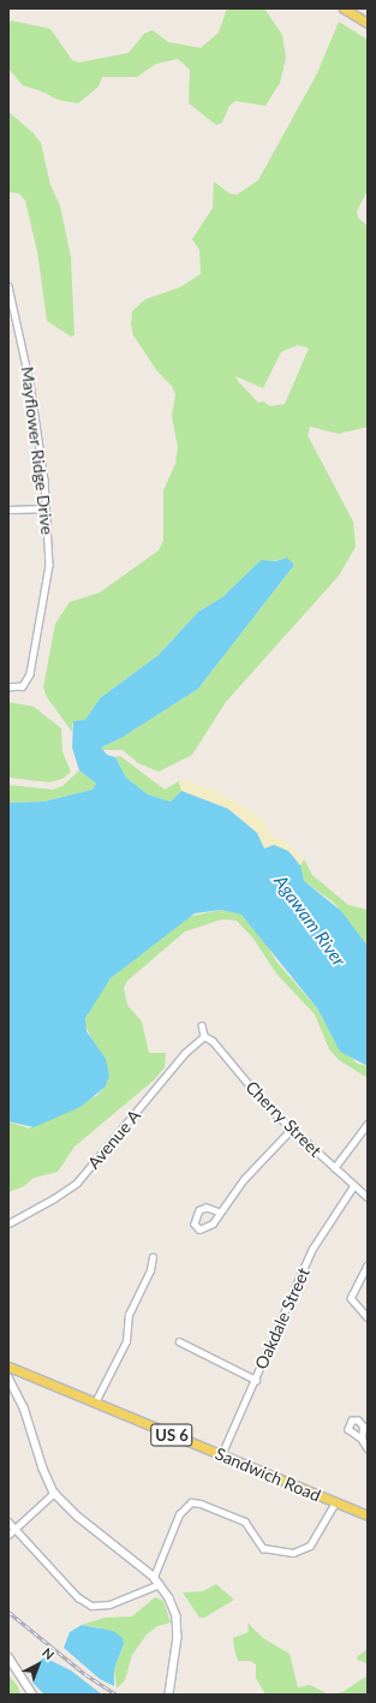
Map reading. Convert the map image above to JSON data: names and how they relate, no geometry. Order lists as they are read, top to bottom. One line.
{"streets":{"main road":["US 6","Sandwich Road"],"street":["Mayflower Ridge Drive","Cherry Street","Avenue A","Oakdale Street"]},"crossings":[["Cherry Street","Avenue A"],["Cherry Street","Oakdale Street"],["Oakdale Street","Sandwich Road"]],"water":["Agawam River"],"north":"top right"}
